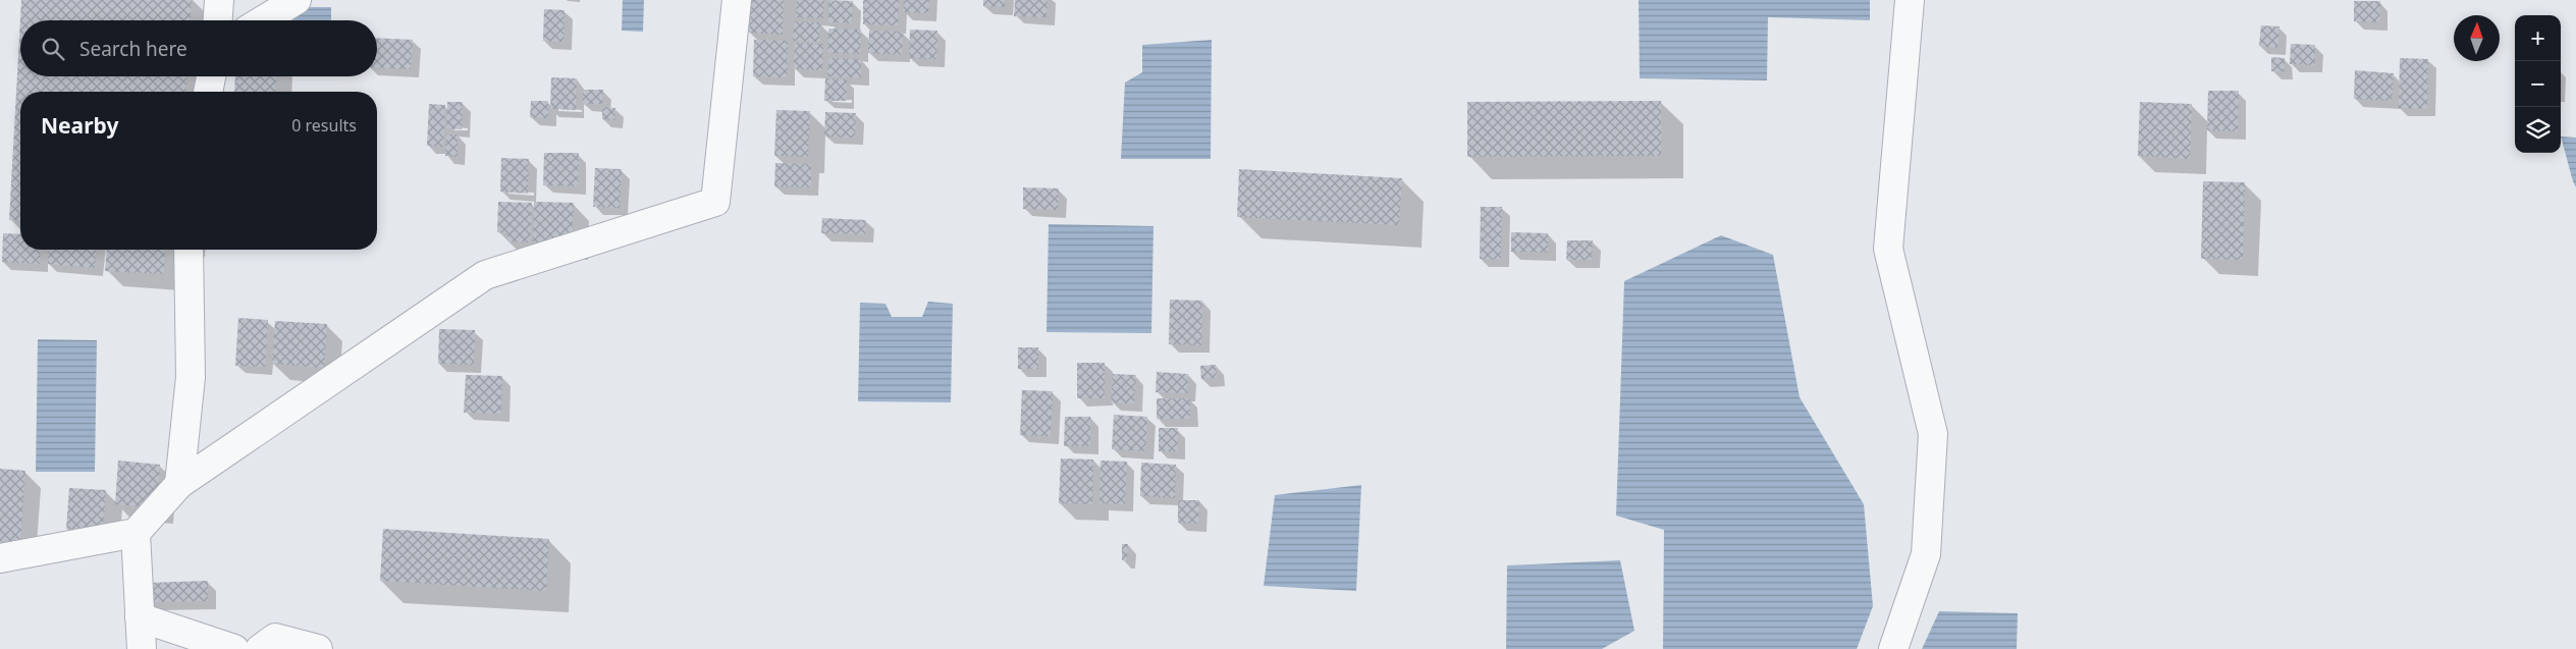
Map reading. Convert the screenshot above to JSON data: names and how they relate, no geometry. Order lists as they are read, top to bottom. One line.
{"north":"top","page":{"map_buttons":["+","−"],"search":"Search here","heading":["Nearby","0 results"]}}
